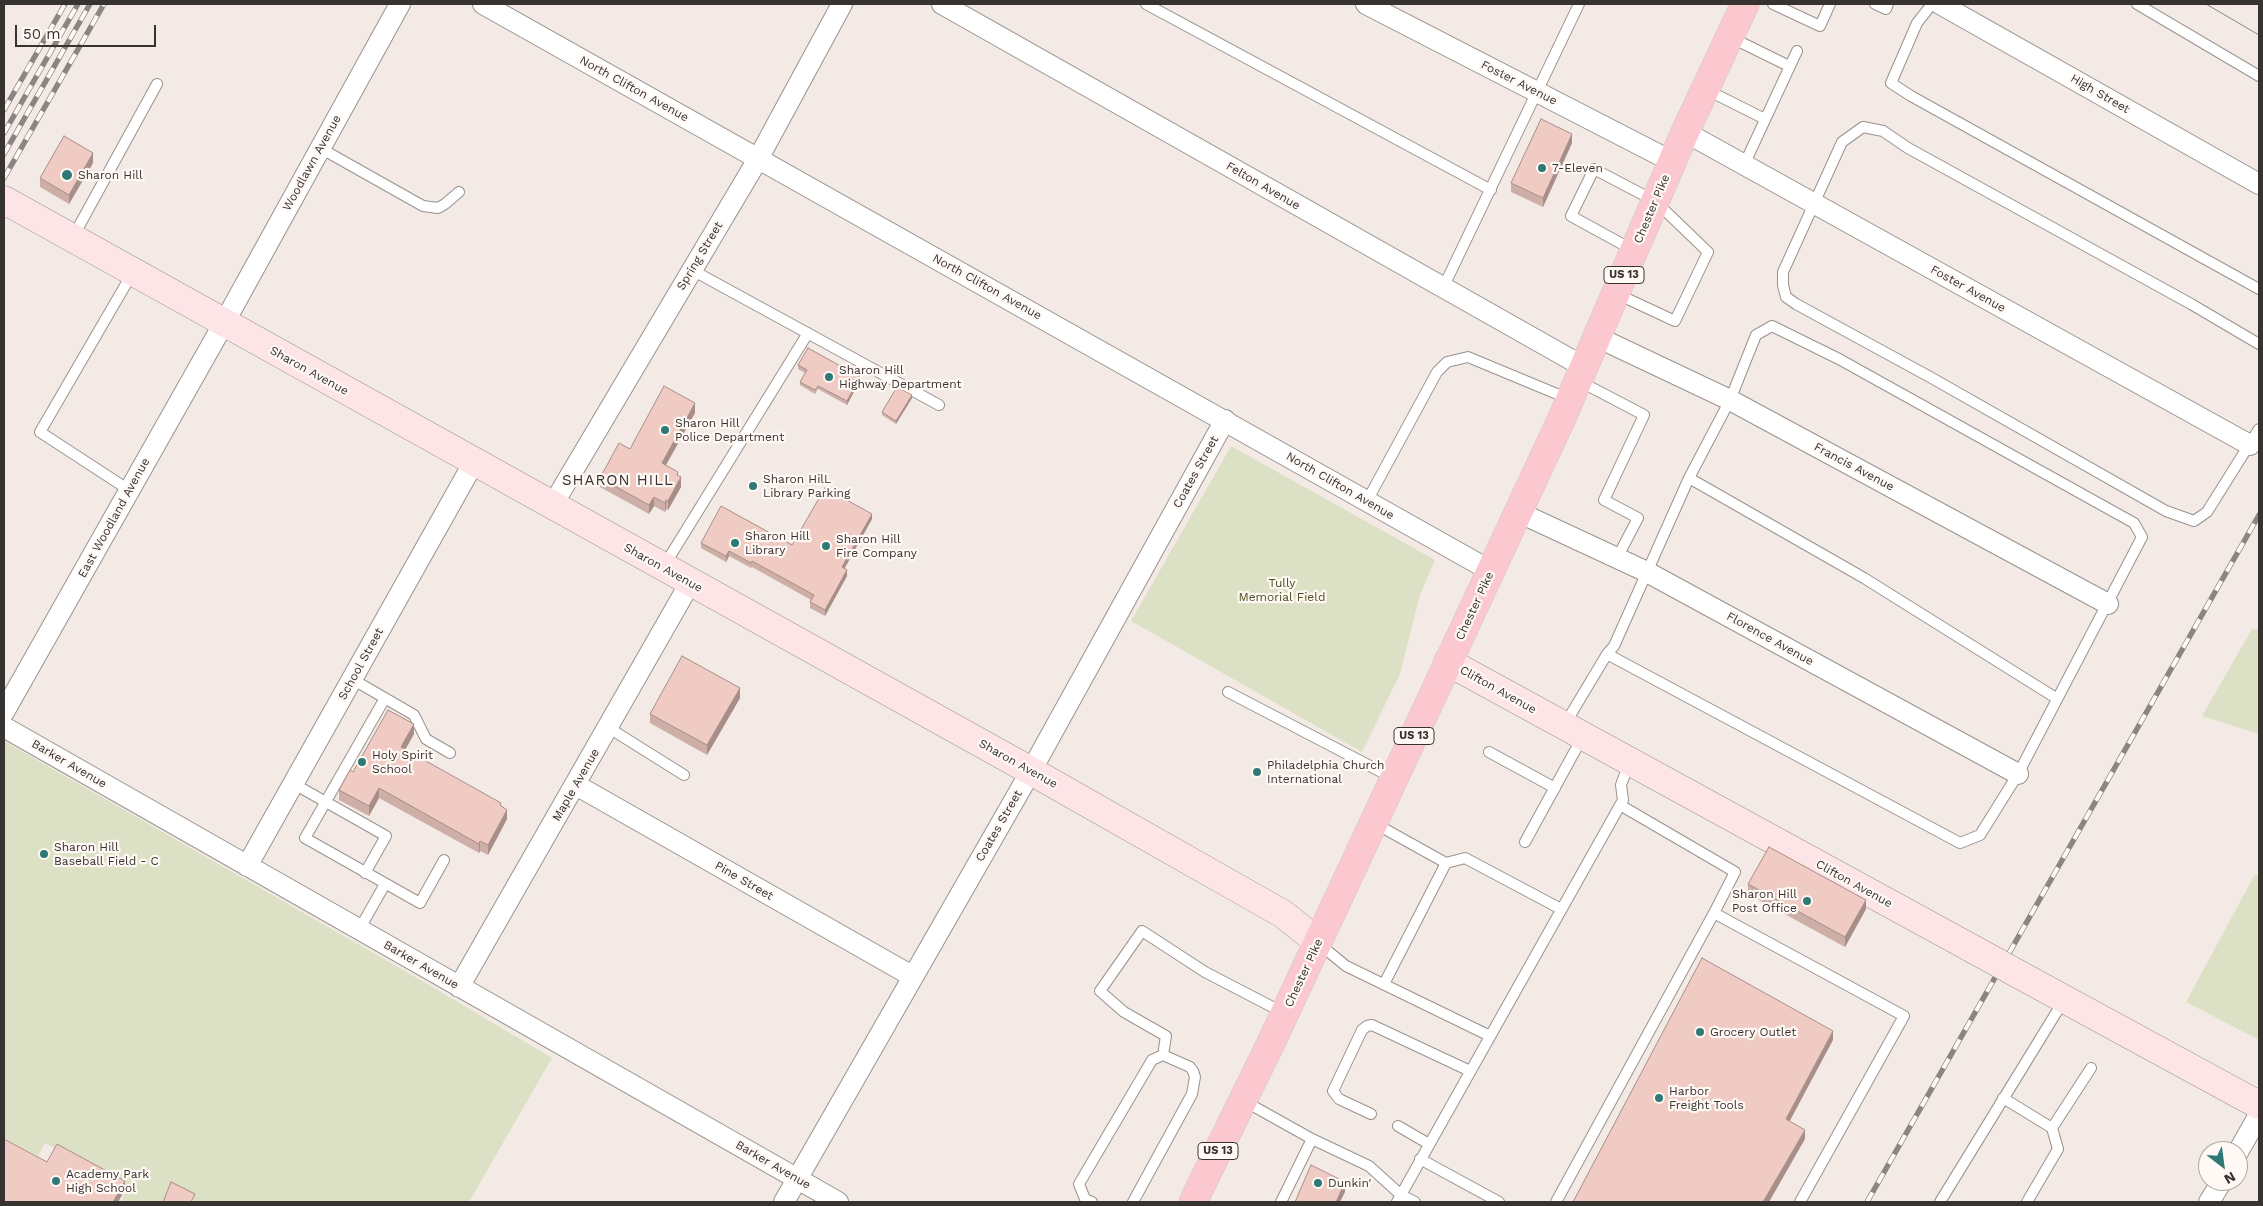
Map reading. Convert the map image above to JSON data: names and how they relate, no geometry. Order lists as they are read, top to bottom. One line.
{"streets":{"main road":["Chester Pike","US 13"],"street":["Foster Avenue","North Clifton Avenue","High Street","Woodlawn Avenue","Felton Avenue","Spring Street","Sharon Avenue","Francis Avenue","Coates Street","East Woodland Avenue","Florence Avenue","School Street","Clifton Avenue","Barker Avenue","Maple Avenue","Pine Street"]},"crossings":[["Foster Avenue","Chester Pike"],["North Clifton Avenue","Chester Pike"],["North Clifton Avenue","Spring Street"],["North Clifton Avenue","Coates Street"],["Woodlawn Avenue","Sharon Avenue"],["Woodlawn Avenue","East Woodland Avenue"],["Felton Avenue","Chester Pike"],["Chester Pike","Sharon Avenue"],["Chester Pike","Francis Avenue"],["Chester Pike","Florence Avenue"],["Chester Pike","Clifton Avenue"],["Spring Street","Sharon Avenue"],["Sharon Avenue","Coates Street"],["Sharon Avenue","East Woodland Avenue"],["Sharon Avenue","School Street"],["Sharon Avenue","Maple Avenue"],["Coates Street","Barker Avenue"],["Coates Street","Pine Street"],["School Street","Barker Avenue"],["Barker Avenue","Maple Avenue"],["Maple Avenue","Pine Street"]],"districts":["SHARON HILL"],"parks":["Tully Memorial Field"],"places":["7-Eleven","Sharon Hill","Sharon Hill Highway Department","Sharon Hill Police Department","Sharon HilL Library Parking","Sharon Hill Library","Sharon Hill Fire Company","Holy Spirit School","Philadelphia Church International","Sharon Hill Baseball Field - C","Sharon Hill Post Office","Grocery Outlet","Harbor Freight Tools","Academy Park High School","Dunkin'"],"scale_bar":"50 m","north":"bottom right"}
